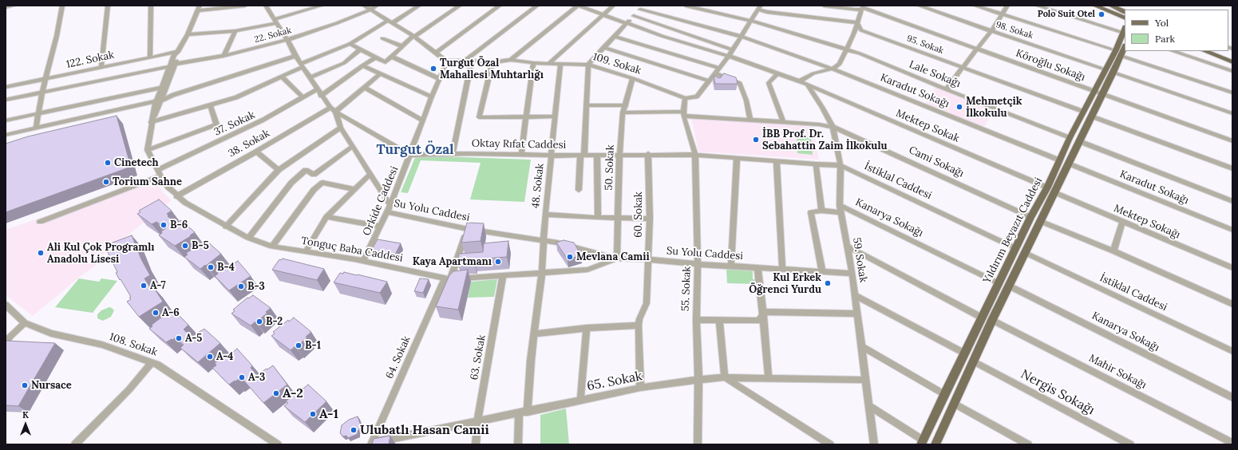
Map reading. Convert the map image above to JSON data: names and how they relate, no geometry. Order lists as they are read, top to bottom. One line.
{"streets":{"main road":["Yıldırım Beyazıt Caddesi"],"street":["98. Sokak","22. Sokak","95. Sokak","122. Sokak","109. Sokak","Köroğlu Sokağı","Lale Sokağı","Karadut Sokağı","37. Sokak","Mektep Sokak","38. Sokak","Oktay Rıfat Caddesi","Cami Sokağı","50. Sokak","İstiklal Caddesi","48. Sokak","Orkide Caddesi","Su Yolu Caddesi","60. Sokak","Kanarya Sokağı","Mektep Sokağı","Tonguç Baba Caddesi","59. Sokak","55. Sokak","108. Sokak","64. Sokak","63. Sokak","Mahir Sokağı","65. Sokak","Nergis Sokağı"]},"crossings":[["98. Sokak","Yıldırım Beyazıt Caddesi"],["95. Sokak","Yıldırım Beyazıt Caddesi"],["109. Sokak","50. Sokak"],["109. Sokak","48. Sokak"],["109. Sokak","Orkide Caddesi"],["109. Sokak","55. Sokak"],["Köroğlu Sokağı","Yıldırım Beyazıt Caddesi"],["Lale Sokağı","Yıldırım Beyazıt Caddesi"],["Karadut Sokağı","Yıldırım Beyazıt Caddesi"],["37. Sokak","Tonguç Baba Caddesi"],["Mektep Sokak","Yıldırım Beyazıt Caddesi"],["Mektep Sokak","59. Sokak"],["38. Sokak","Su Yolu Caddesi"],["38. Sokak","Tonguç Baba Caddesi"],["Oktay Rıfat Caddesi","50. Sokak"],["Oktay Rıfat Caddesi","İstiklal Caddesi"],["Oktay Rıfat Caddesi","48. Sokak"],["Oktay Rıfat Caddesi","Orkide Caddesi"],["Oktay Rıfat Caddesi","60. Sokak"],["Oktay Rıfat Caddesi","59. Sokak"],["Oktay Rıfat Caddesi","55. Sokak"],["Cami Sokağı","50. Sokak"],["Cami Sokağı","Yıldırım Beyazıt Caddesi"],["Cami Sokağı","59. Sokak"],["Cami Sokağı","55. Sokak"],["50. Sokak","Su Yolu Caddesi"],["50. Sokak","Tonguç Baba Caddesi"],["İstiklal Caddesi","Yıldırım Beyazıt Caddesi"],["İstiklal Caddesi","59. Sokak"],["48. Sokak","Su Yolu Caddesi"],["48. Sokak","Tonguç Baba Caddesi"],["48. Sokak","65. Sokak"],["Orkide Caddesi","Su Yolu Caddesi"],["Orkide Caddesi","Tonguç Baba Caddesi"],["Su Yolu Caddesi","60. Sokak"],["Su Yolu Caddesi","Tonguç Baba Caddesi"],["Su Yolu Caddesi","59. Sokak"],["Su Yolu Caddesi","55. Sokak"],["Su Yolu Caddesi","64. Sokak"],["60. Sokak","65. Sokak"],["Kanarya Sokağı","Yıldırım Beyazıt Caddesi"],["Kanarya Sokağı","59. Sokak"],["Mektep Sokağı","Yıldırım Beyazıt Caddesi"],["Yıldırım Beyazıt Caddesi","Mahir Sokağı"],["Yıldırım Beyazıt Caddesi","Nergis Sokağı"],["Tonguç Baba Caddesi","64. Sokak"],["Tonguç Baba Caddesi","63. Sokak"],["59. Sokak","65. Sokak"],["55. Sokak","65. Sokak"],["64. Sokak","65. Sokak"],["63. Sokak","65. Sokak"]],"districts":["Turgut Özal"],"places":["Polo Suit Otel","Turgut Özal Mahallesi Muhtarlığı","Mehmetçik İlkokulu","İBB Prof. Dr. Sebahattin Zaim İlkokulu","Cinetech","Torium Sahne","B-6","B-5","Ali Kul Çok Programlı Anadolu Lisesi","Mevlana Camii","Kaya Apartmanı","B-4","Kul Erkek Öğrenci Yurdu","A-7","B-3","A-6","B-2","A-5","B-1","A-4","A-3","Nursace","A-2","A-1","Ulubatlı Hasan Camii"],"legend":["Yol","Park"],"north":"top"}
